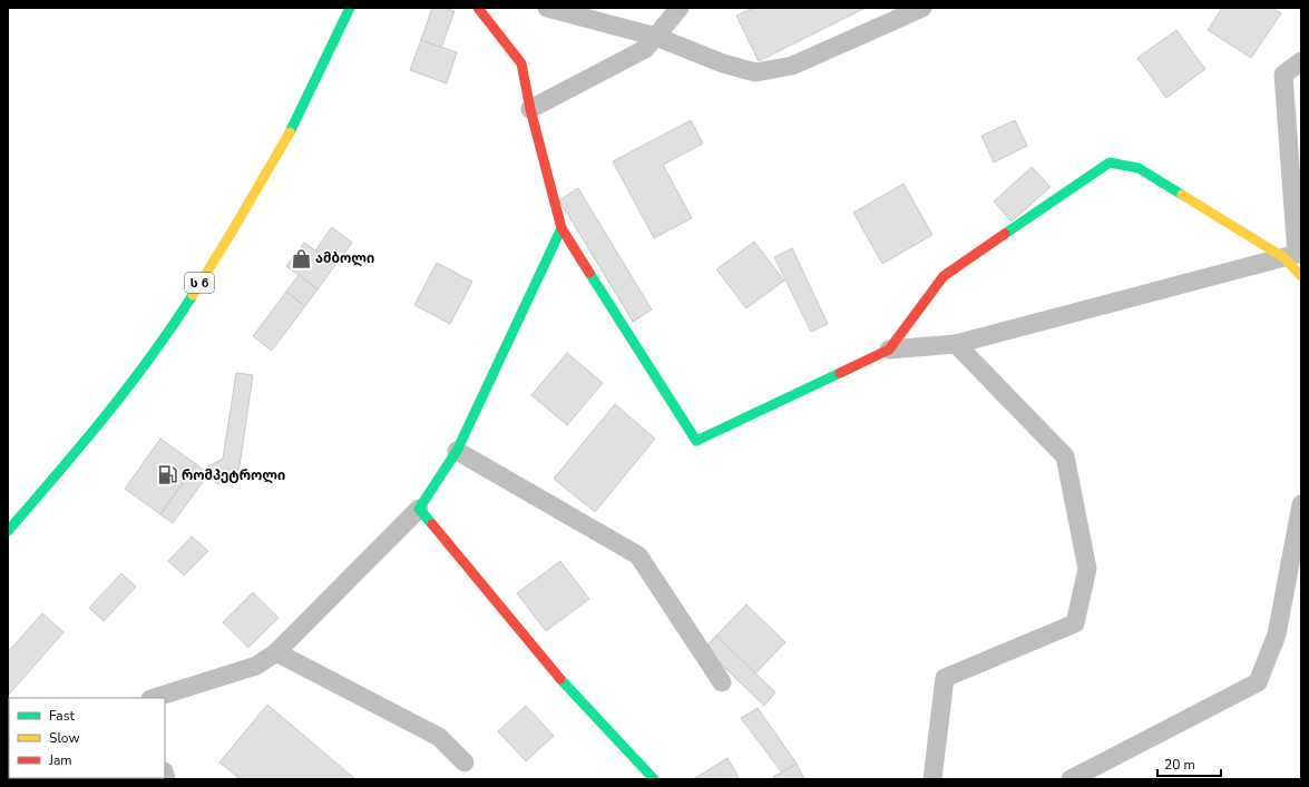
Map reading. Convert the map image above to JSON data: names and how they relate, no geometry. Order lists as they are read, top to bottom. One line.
{"streets":{"main road":["ს 6"]},"places":{"shop":["ამბოლი"],"fuel station":["რომპეტროლი"]},"legend":["Fast","Slow","Jam"],"scale_bar":"20 m"}
